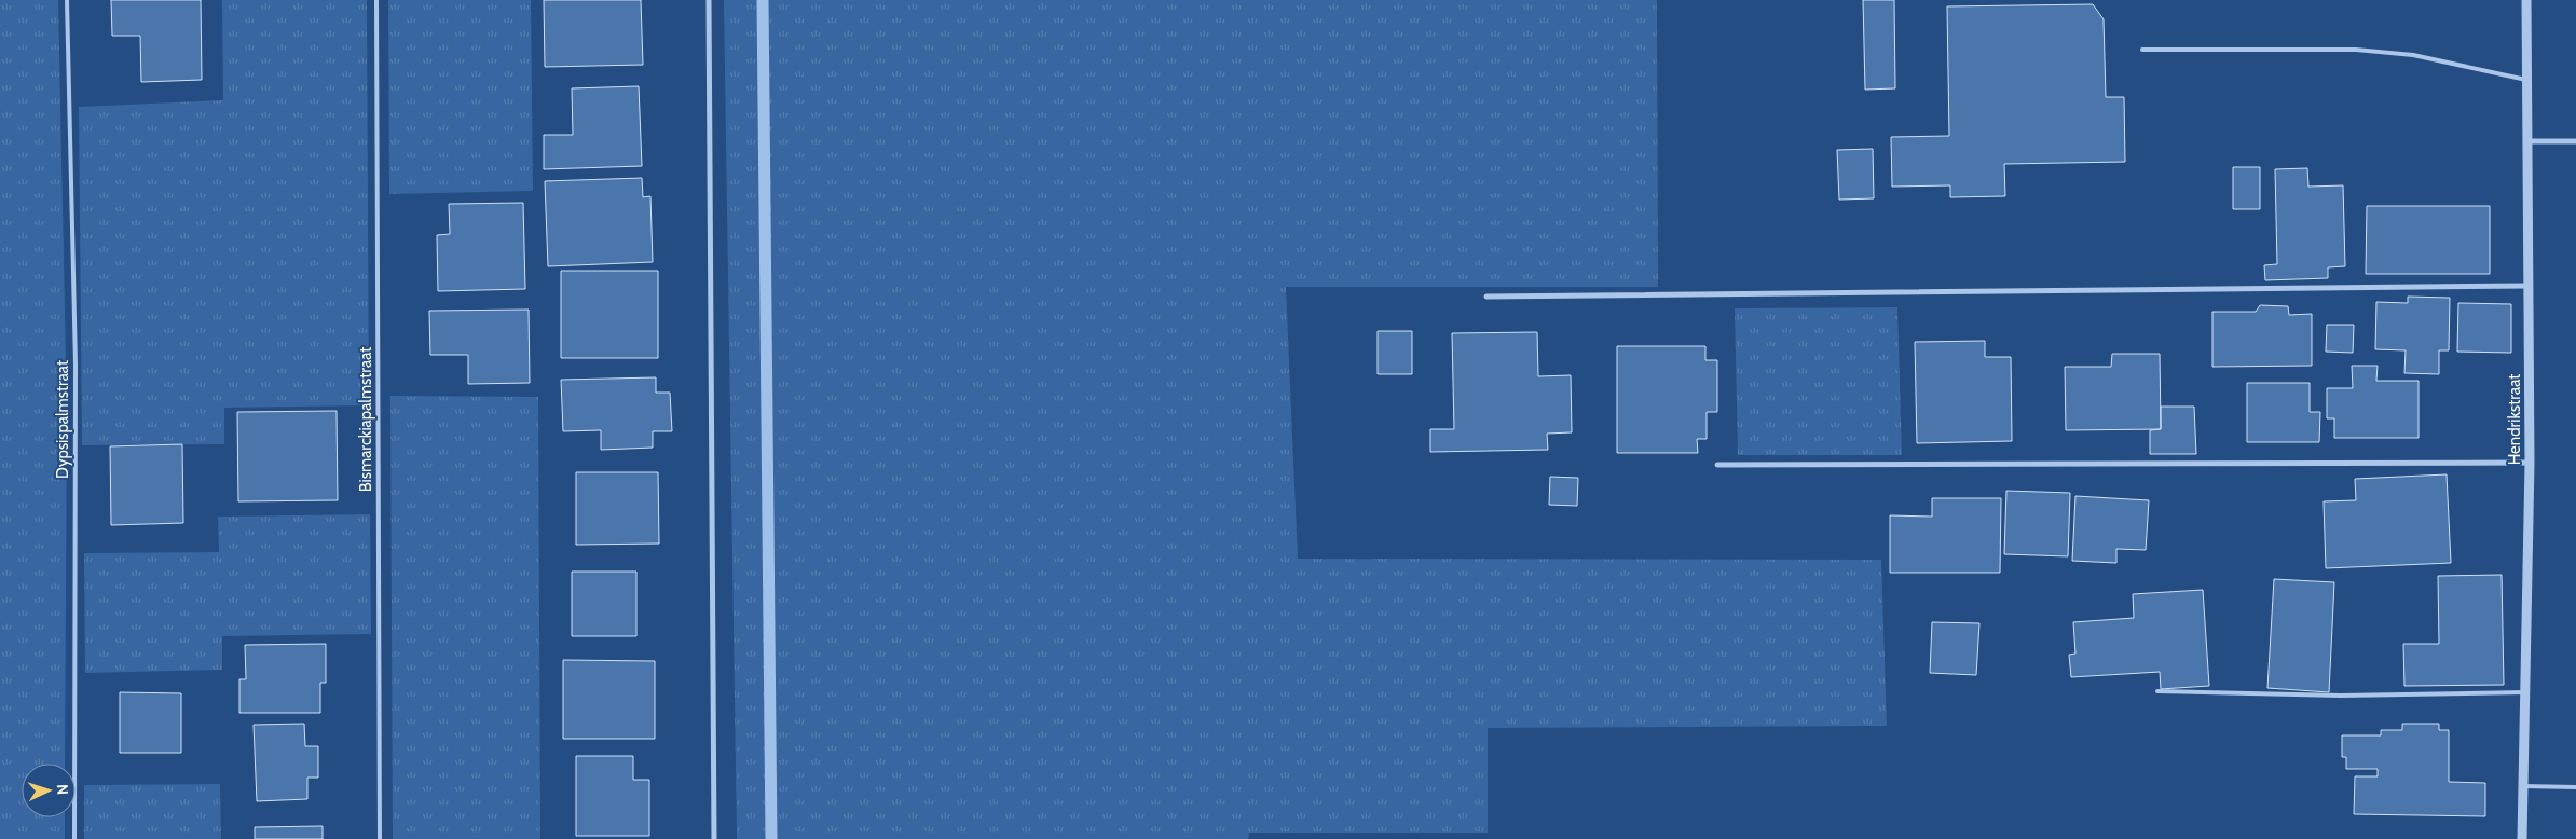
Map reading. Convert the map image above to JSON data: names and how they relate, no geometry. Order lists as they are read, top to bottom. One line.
{"streets":{"street":["Hendrikstraat"],"lane":["Dypsispalmstraat","Bismarckiapalmstraat"]},"north":"right"}
